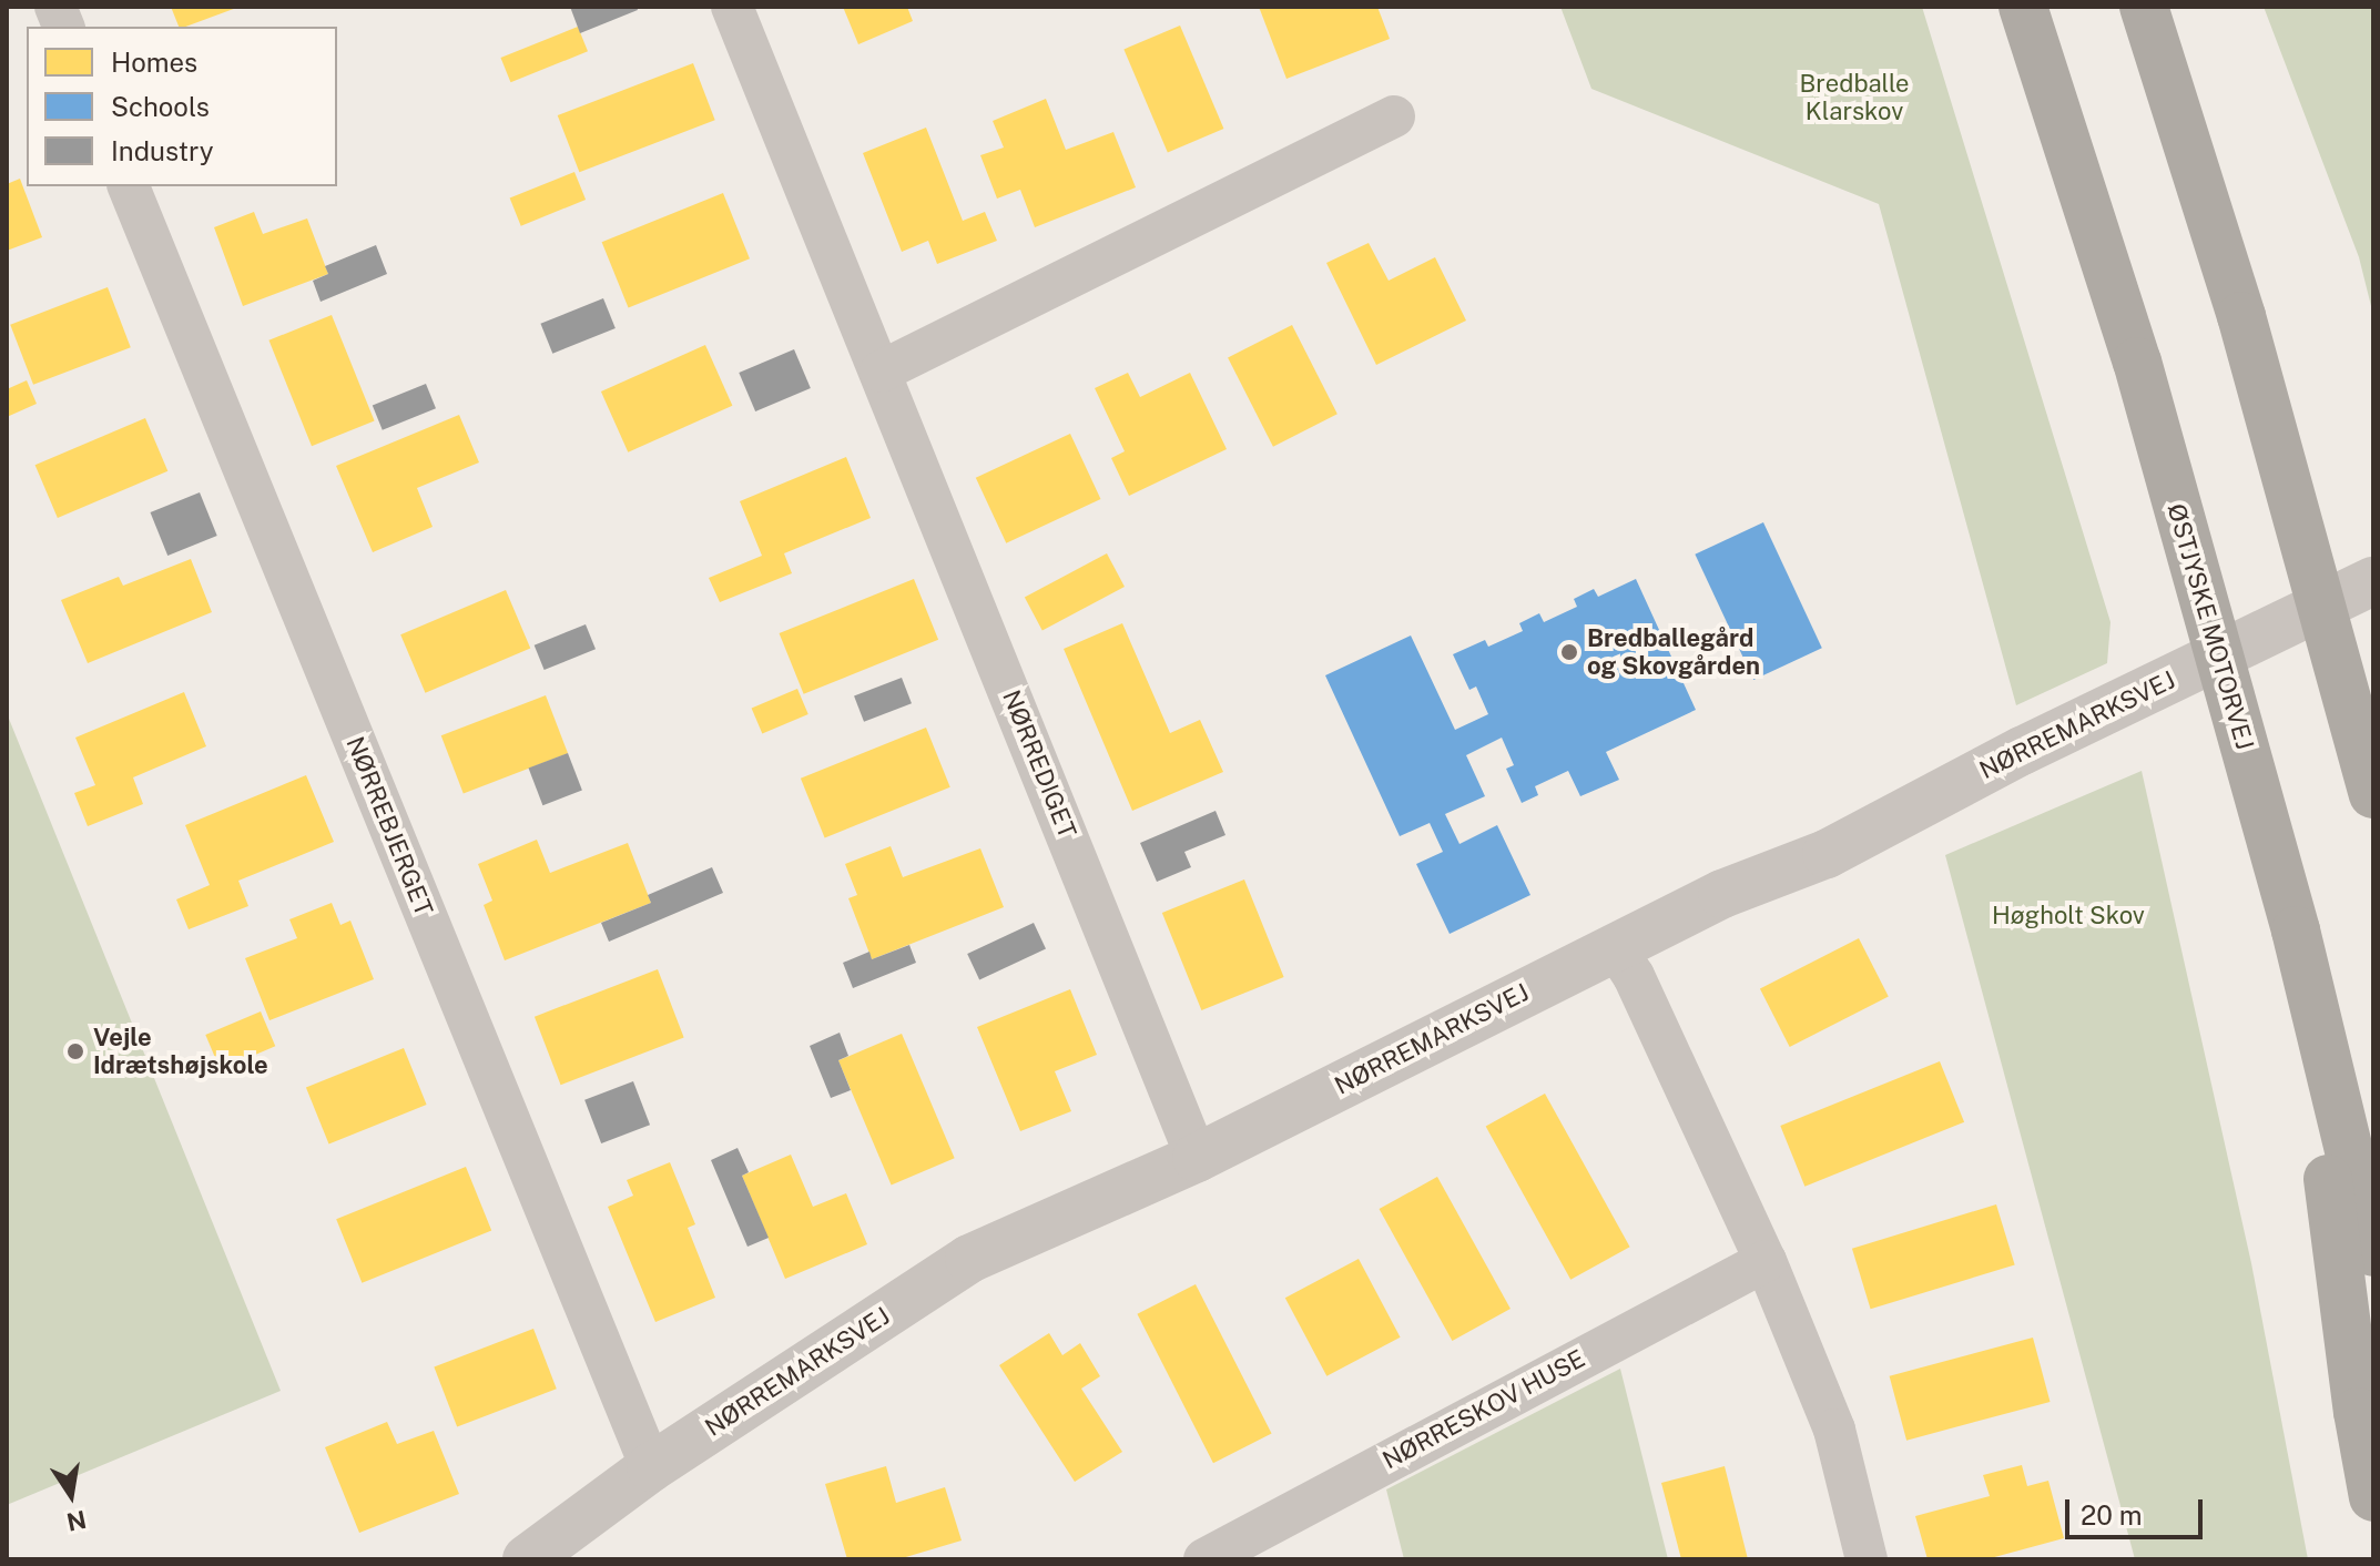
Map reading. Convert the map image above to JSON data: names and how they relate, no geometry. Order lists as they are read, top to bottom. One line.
{"streets":{"highway":["ØSTJYSKE MOTORVEJ"],"street":["NØRREMARKSVEJ","NØRREDIGET","NØRREBJERGET","NØRRESKOV HUSE"]},"crossings":[["NØRREMARKSVEJ","NØRREDIGET"],["NØRREMARKSVEJ","NØRREBJERGET"]],"parks":["Bredballe Klarskov","Høgholt Skov"],"places":["Bredballegård og Skovgården","Vejle Idrætshøjskole"],"legend":["Homes","Schools","Industry"],"scale_bar":"20 m","north":"bottom"}
